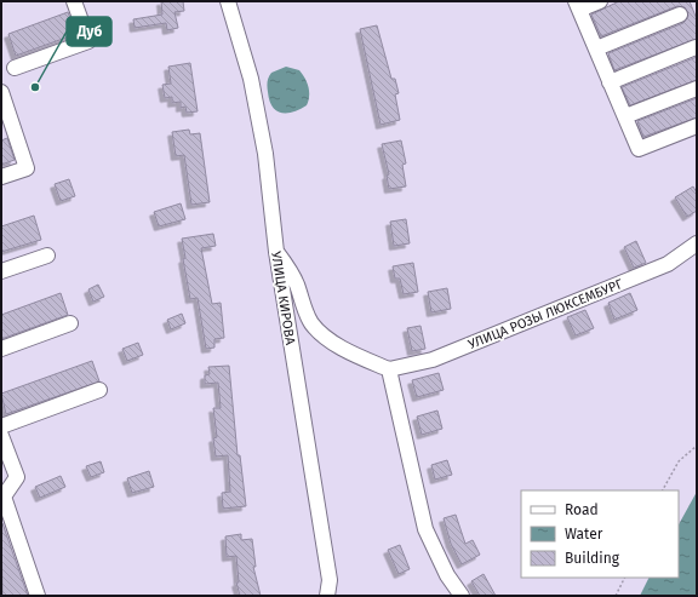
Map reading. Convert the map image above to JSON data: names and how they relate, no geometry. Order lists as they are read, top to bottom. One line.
{"streets":{"street":["УЛИЦА КИРОВА","УЛИЦА РОЗЫ ЛЮКСЕМБУРГ"]},"places":["Дуб"],"legend":["Road","Water","Building"]}
